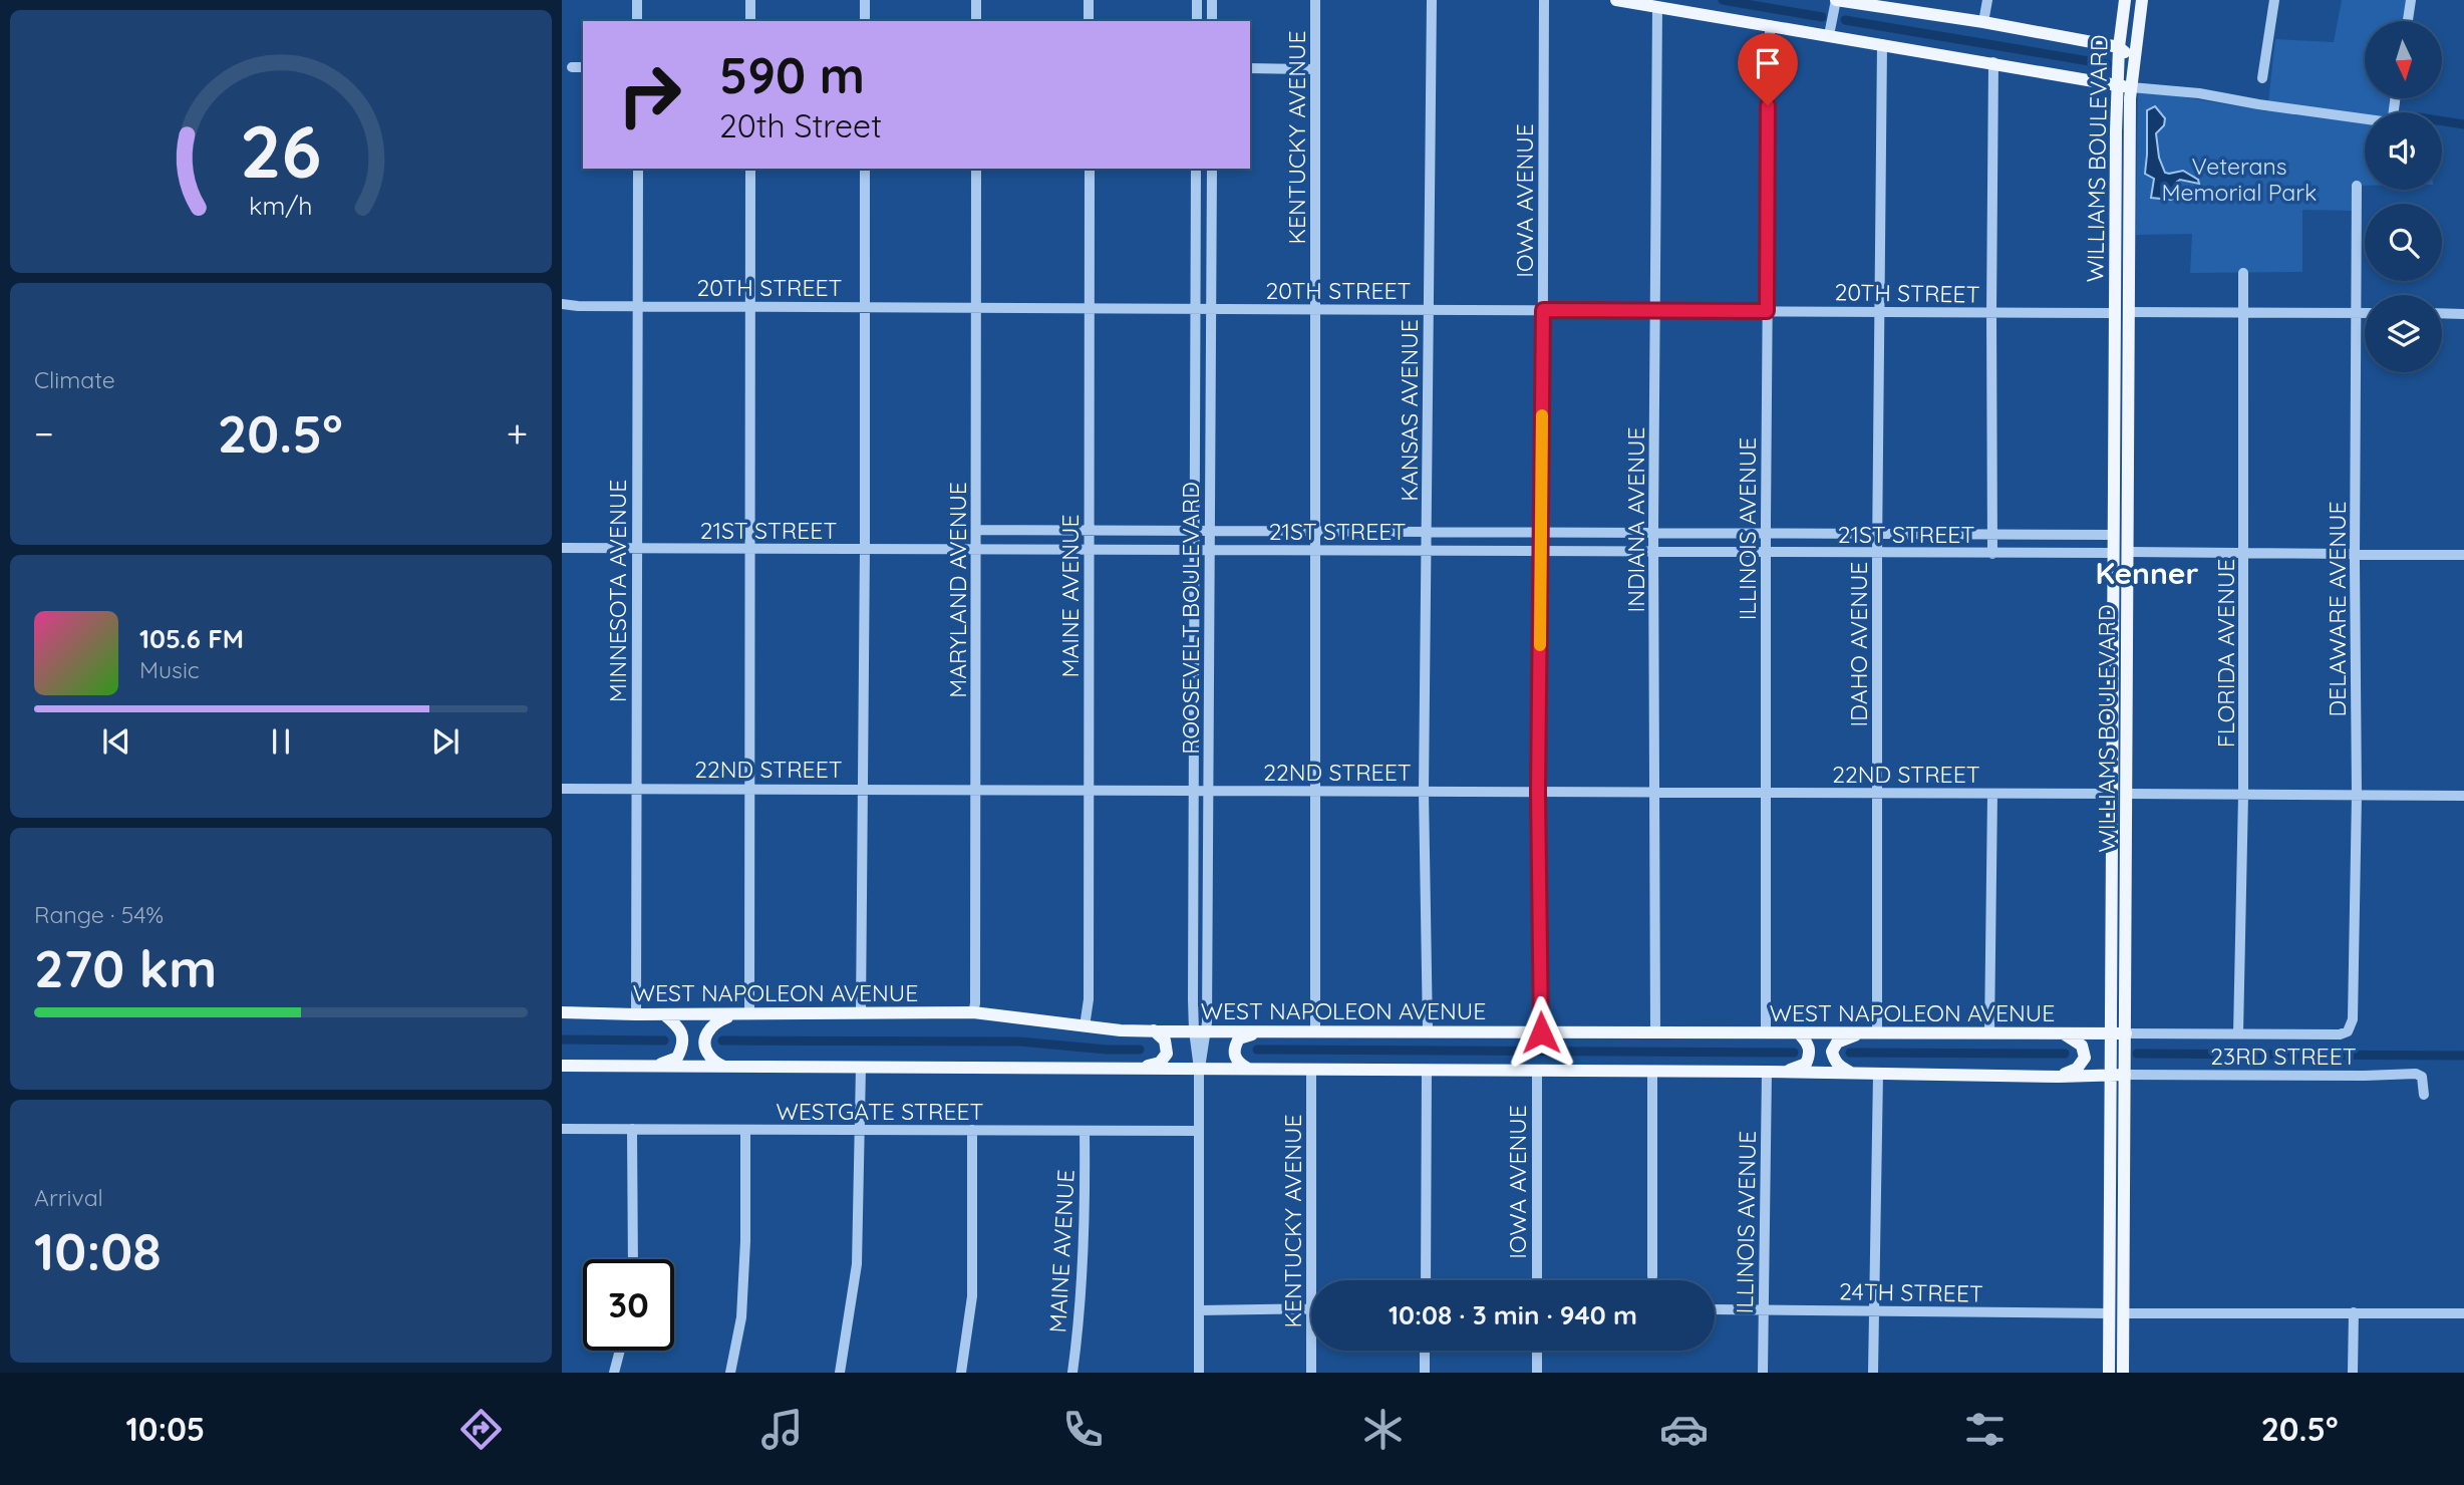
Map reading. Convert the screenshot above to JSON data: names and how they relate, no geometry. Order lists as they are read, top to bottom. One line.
{"streets":{"main road":["WILLIAMS BOULEVARD","WEST NAPOLEON AVENUE"],"street":["KENTUCKY AVENUE","IOWA AVENUE","20TH STREET","KANSAS AVENUE","INDIANA AVENUE","ILLINOIS AVENUE","21ST STREET","MARYLAND AVENUE","MINNESOTA AVENUE","MAINE AVENUE","DELAWARE AVENUE","ROOSEVELT BOULEVARD","IDAHO AVENUE","FLORIDA AVENUE","22ND STREET","23RD STREET","WESTGATE STREET","24TH STREET"]},"crossings":[["KENTUCKY AVENUE","20TH STREET"],["KENTUCKY AVENUE","21ST STREET"],["KENTUCKY AVENUE","22ND STREET"],["KENTUCKY AVENUE","WEST NAPOLEON AVENUE"],["WILLIAMS BOULEVARD","20TH STREET"],["WILLIAMS BOULEVARD","21ST STREET"],["WILLIAMS BOULEVARD","22ND STREET"],["WILLIAMS BOULEVARD","WEST NAPOLEON AVENUE"],["WILLIAMS BOULEVARD","23RD STREET"],["WILLIAMS BOULEVARD","24TH STREET"],["IOWA AVENUE","20TH STREET"],["IOWA AVENUE","21ST STREET"],["IOWA AVENUE","22ND STREET"],["IOWA AVENUE","WEST NAPOLEON AVENUE"],["20TH STREET","KANSAS AVENUE"],["20TH STREET","INDIANA AVENUE"],["20TH STREET","ILLINOIS AVENUE"],["20TH STREET","MARYLAND AVENUE"],["20TH STREET","MINNESOTA AVENUE"],["20TH STREET","MAINE AVENUE"],["20TH STREET","DELAWARE AVENUE"],["20TH STREET","ROOSEVELT BOULEVARD"],["20TH STREET","IDAHO AVENUE"],["20TH STREET","FLORIDA AVENUE"],["KANSAS AVENUE","21ST STREET"],["KANSAS AVENUE","22ND STREET"],["KANSAS AVENUE","WEST NAPOLEON AVENUE"],["INDIANA AVENUE","21ST STREET"],["INDIANA AVENUE","22ND STREET"],["INDIANA AVENUE","WEST NAPOLEON AVENUE"],["ILLINOIS AVENUE","21ST STREET"],["ILLINOIS AVENUE","22ND STREET"],["ILLINOIS AVENUE","WEST NAPOLEON AVENUE"],["ILLINOIS AVENUE","24TH STREET"],["21ST STREET","MARYLAND AVENUE"],["21ST STREET","MINNESOTA AVENUE"],["21ST STREET","MAINE AVENUE"],["21ST STREET","ROOSEVELT BOULEVARD"],["21ST STREET","IDAHO AVENUE"],["MARYLAND AVENUE","22ND STREET"],["MARYLAND AVENUE","WEST NAPOLEON AVENUE"],["MINNESOTA AVENUE","22ND STREET"],["MINNESOTA AVENUE","WEST NAPOLEON AVENUE"],["MAINE AVENUE","22ND STREET"],["MAINE AVENUE","WEST NAPOLEON AVENUE"],["MAINE AVENUE","WESTGATE STREET"],["DELAWARE AVENUE","23RD STREET"],["ROOSEVELT BOULEVARD","22ND STREET"],["ROOSEVELT BOULEVARD","WEST NAPOLEON AVENUE"],["ROOSEVELT BOULEVARD","WESTGATE STREET"],["IDAHO AVENUE","22ND STREET"],["IDAHO AVENUE","WEST NAPOLEON AVENUE"],["FLORIDA AVENUE","23RD STREET"],["WEST NAPOLEON AVENUE","23RD STREET"]],"districts":["Kenner"],"parks":["Veterans Memorial Park"],"north":"bottom","page":{"turn":["590 m","20th Street"],"tile":["Climate",["Range · 54%","270 km"],["Arrival","10:08"]],"heat":["−","20.5°","+"],"song":["105.6 FM","Music"],"limit":"30","trip":"10:08 · 3 min · 940 m","tabs":["10:05","20.5°"],"gauge":["26","km/h"]}}
